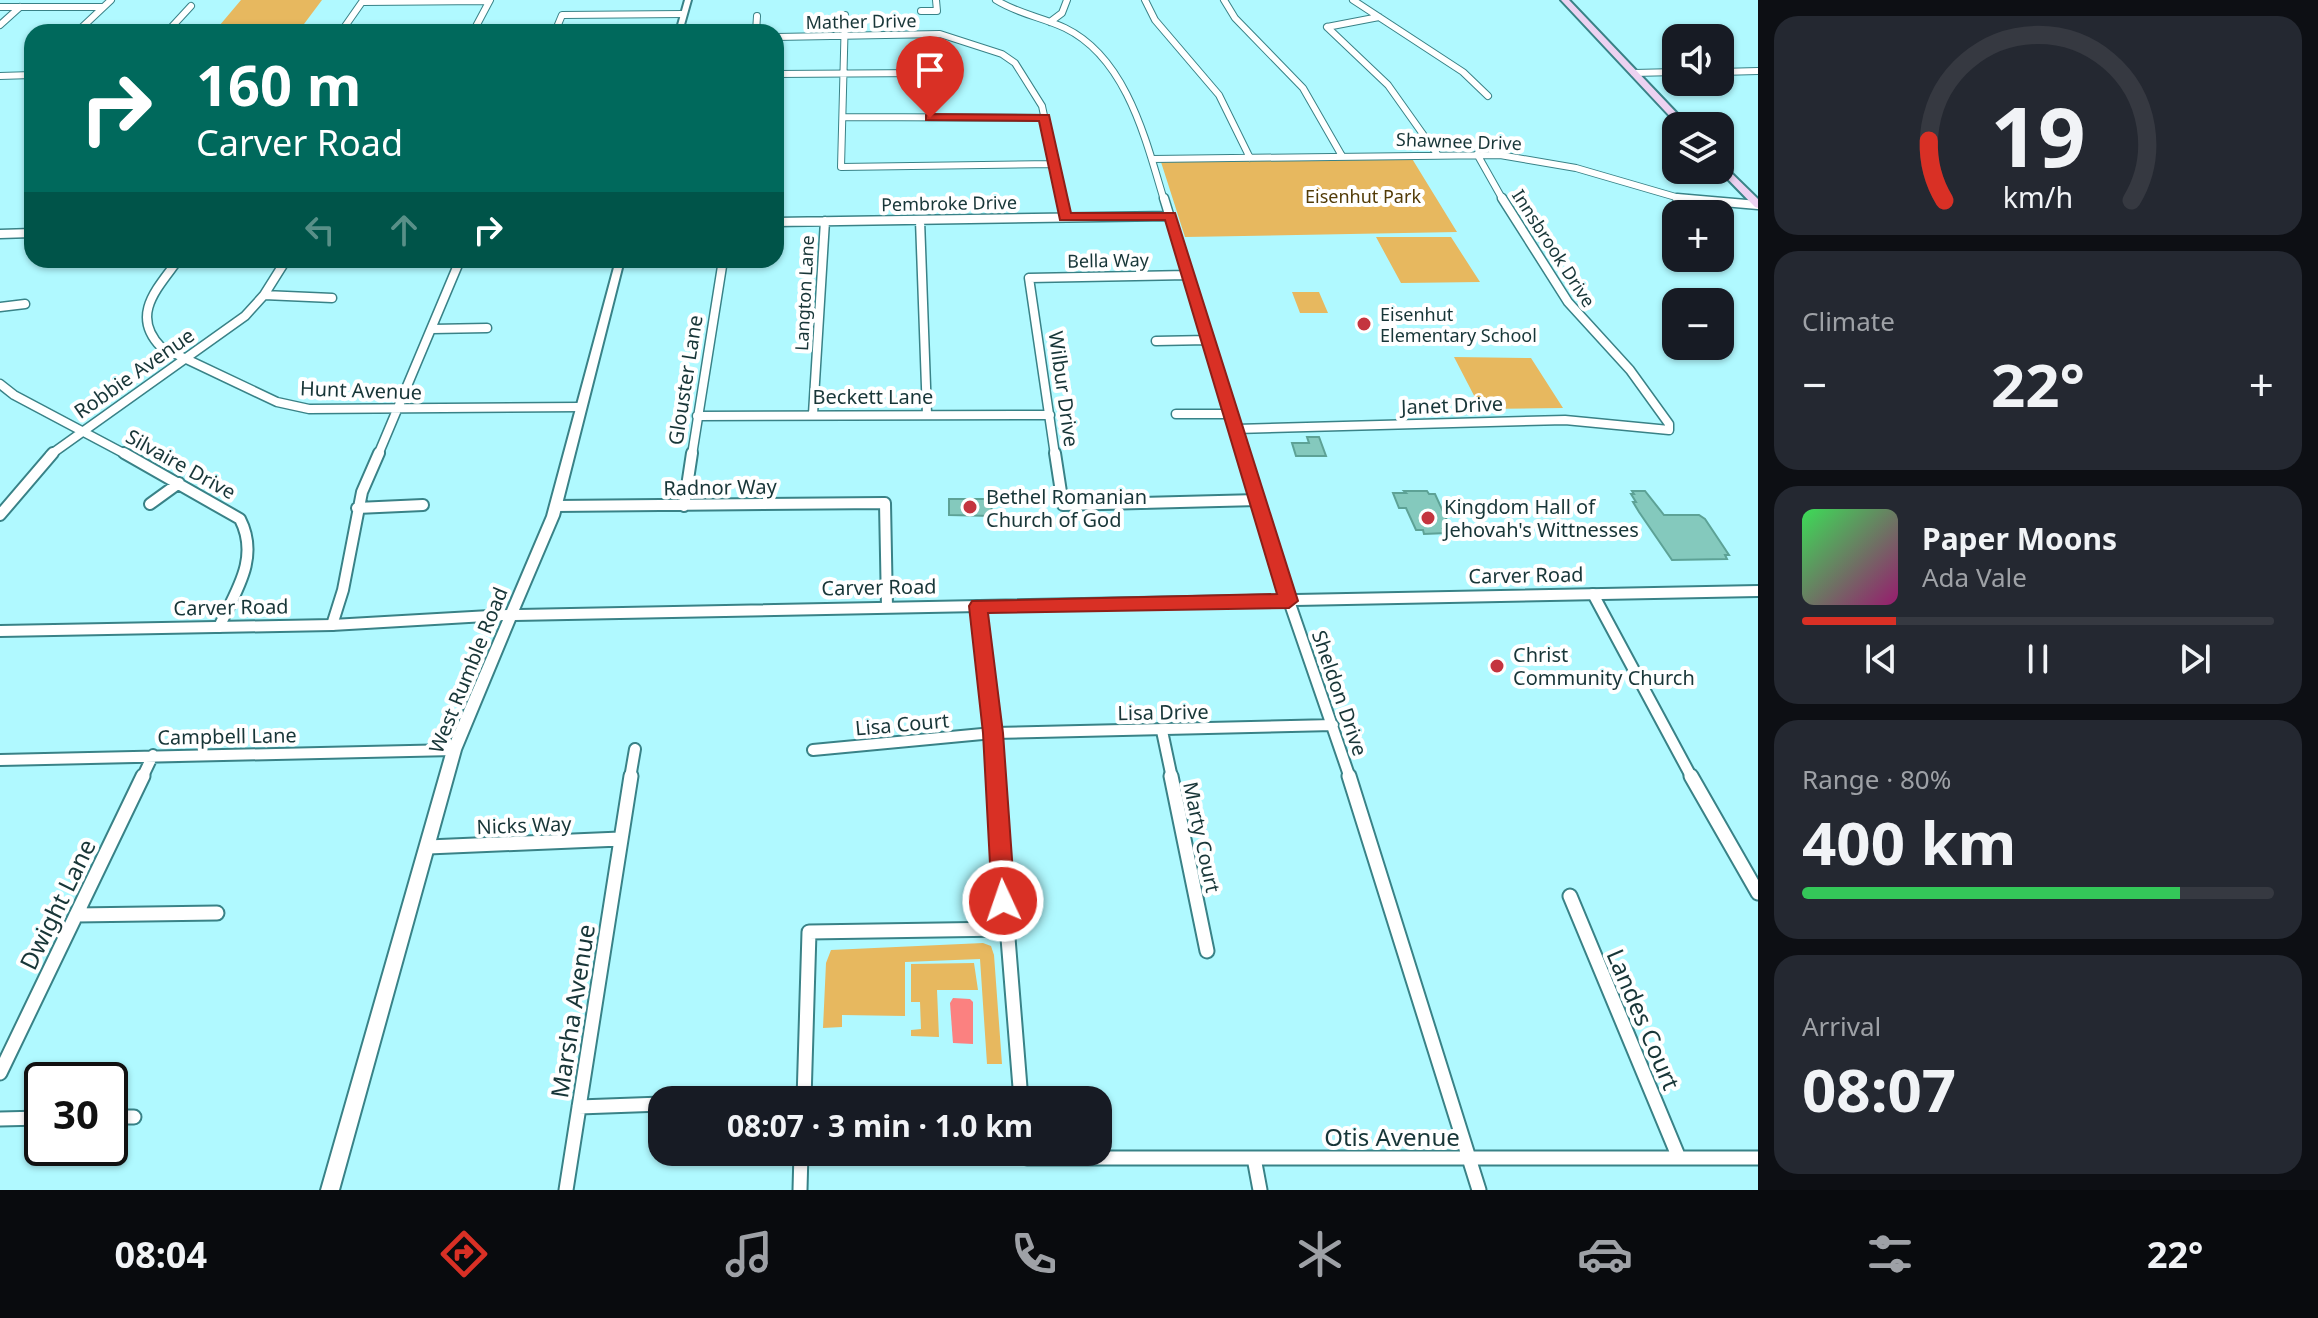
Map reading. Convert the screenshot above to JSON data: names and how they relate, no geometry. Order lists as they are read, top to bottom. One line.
{"streets":{"street":["Mather Drive","Shawnee Drive","Pembroke Drive","Innsbrook Drive","Bella Way","Langton Lane","Robbie Avenue","Glouster Lane","Wilbur Drive","Hunt Avenue","Beckett Lane","Janet Drive","Silvaire Drive","Radnor Way","Carver Road","West Rumble Road","Sheldon Drive","Lisa Drive","Lisa Court","Campbell Lane","Nicks Way","Marty Court","Dwight Lane","Marsha Avenue","Landes Court","Otis Avenue"]},"crossings":[["Mather Drive","Pembroke Drive"],["Shawnee Drive","Innsbrook Drive"],["Shawnee Drive","Sheldon Drive"],["Pembroke Drive","Langton Lane"],["Pembroke Drive","Sheldon Drive"],["Innsbrook Drive","Janet Drive"],["Bella Way","Wilbur Drive"],["Bella Way","Sheldon Drive"],["Langton Lane","Beckett Lane"],["Robbie Avenue","Hunt Avenue"],["Robbie Avenue","Silvaire Drive"],["Glouster Lane","Beckett Lane"],["Glouster Lane","Radnor Way"],["Wilbur Drive","Beckett Lane"],["Wilbur Drive","Sheldon Drive"],["Hunt Avenue","West Rumble Road"],["Janet Drive","Sheldon Drive"],["Silvaire Drive","Carver Road"],["Radnor Way","Carver Road"],["Radnor Way","West Rumble Road"],["Carver Road","West Rumble Road"],["Carver Road","Sheldon Drive"],["West Rumble Road","Campbell Lane"],["West Rumble Road","Nicks Way"],["Sheldon Drive","Lisa Drive"],["Sheldon Drive","Otis Avenue"],["Lisa Drive","Lisa Court"],["Lisa Drive","Marty Court"],["Campbell Lane","Dwight Lane"],["Nicks Way","Marsha Avenue"],["Landes Court","Otis Avenue"]],"parks":["Eisenhut Park"],"places":["Eisenhut Elementary School","Bethel Romanian Church of God","Kingdom Hall of Jehovah's Wittnesses","Christ Community Church"],"page":{"map_buttons":["+","−"],"turn":["160 m","Carver Road"],"tile":["Climate",["Range · 80%","400 km"],["Arrival","08:07"]],"heat":["−","22°","+"],"song":["Paper Moons","Ada Vale"],"limit":"30","trip":"08:07 · 3 min · 1.0 km","tabs":["08:04","22°"],"gauge":["19","km/h"]}}
